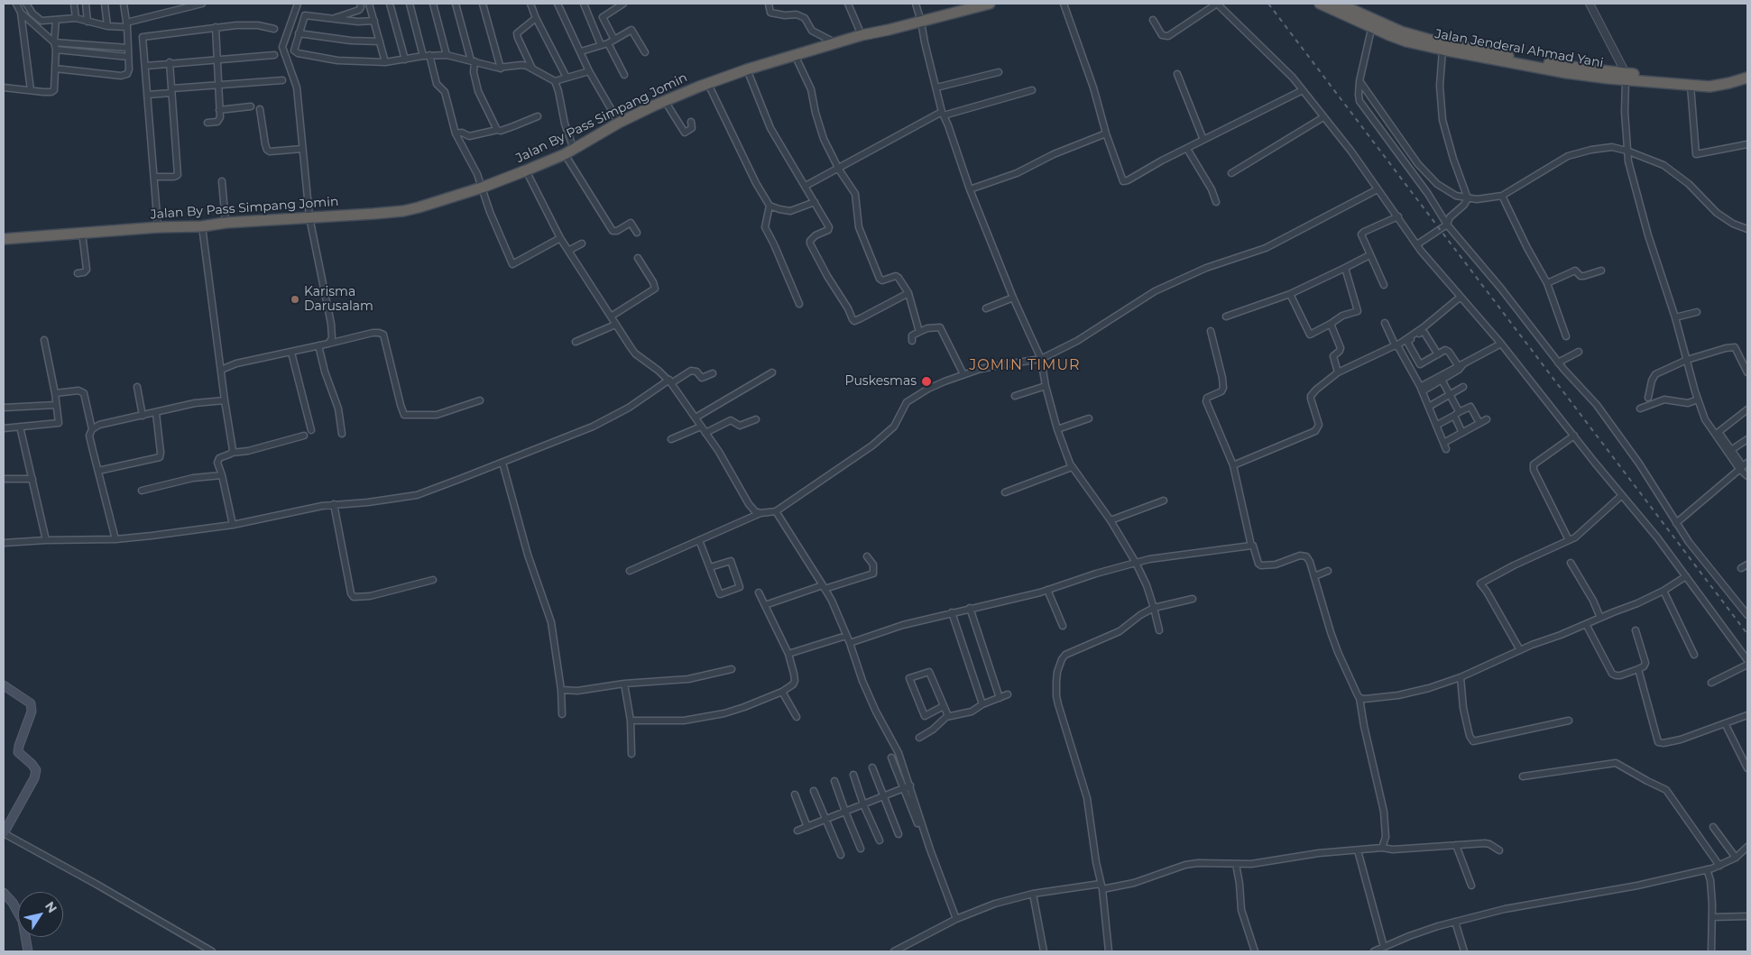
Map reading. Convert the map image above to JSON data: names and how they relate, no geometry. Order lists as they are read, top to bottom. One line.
{"streets":{"highway":["Jalan Jenderal Ahmad Yani","Jalan By Pass Simpang Jomin"]},"districts":["JOMIN TIMUR"],"places":["Karisma Darusalam","Puskesmas"],"north":"top right"}
